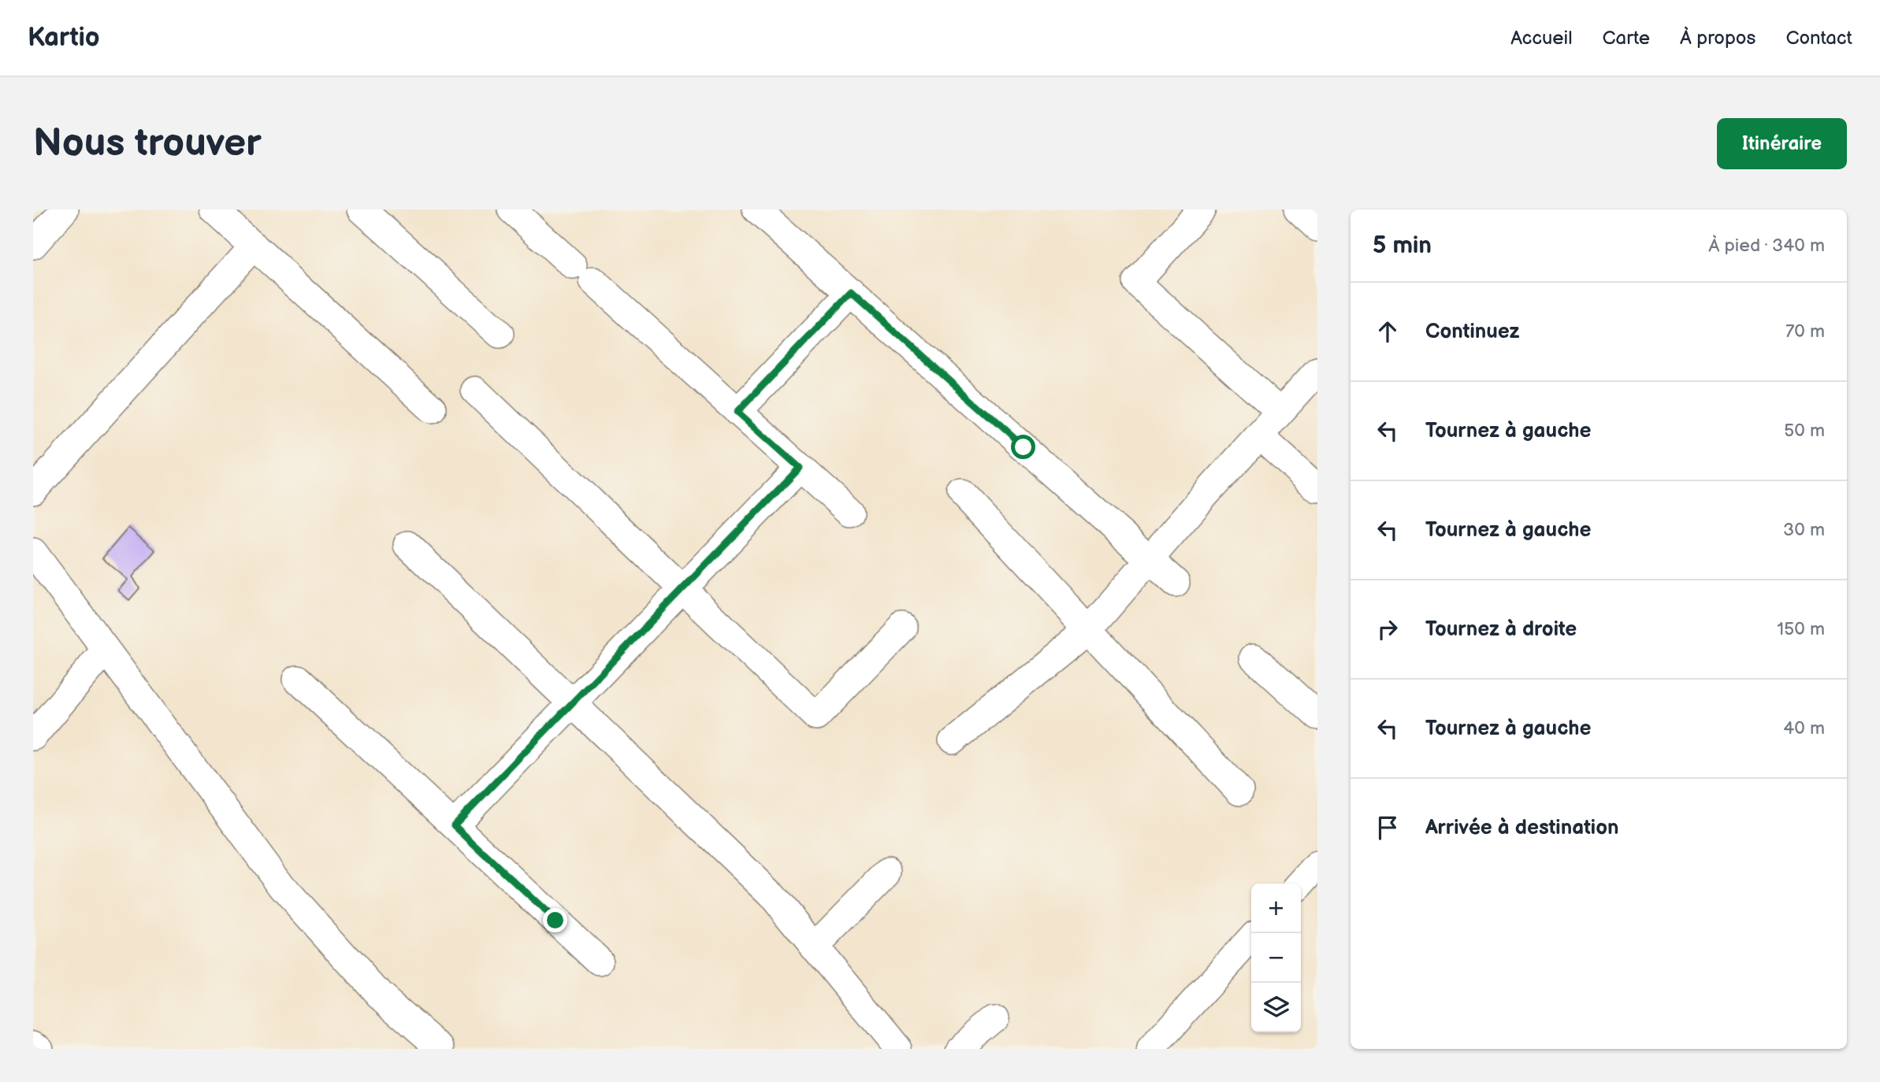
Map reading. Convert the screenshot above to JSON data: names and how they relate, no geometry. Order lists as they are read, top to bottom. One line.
{"page":{"header":"Kartio","nav":["Accueil","Carte","À propos","Contact"],"buttons":"Itinéraire","title":"Nous trouver","heading":["5 min","À pied · 340 m"],"list":[["Continuez","70 m"],["Tournez à gauche","50 m"],["Tournez à gauche","30 m"],["Tournez à droite","150 m"],["Tournez à gauche","40 m"],"Arrivée à destination"],"map_buttons":["+","−"]}}
